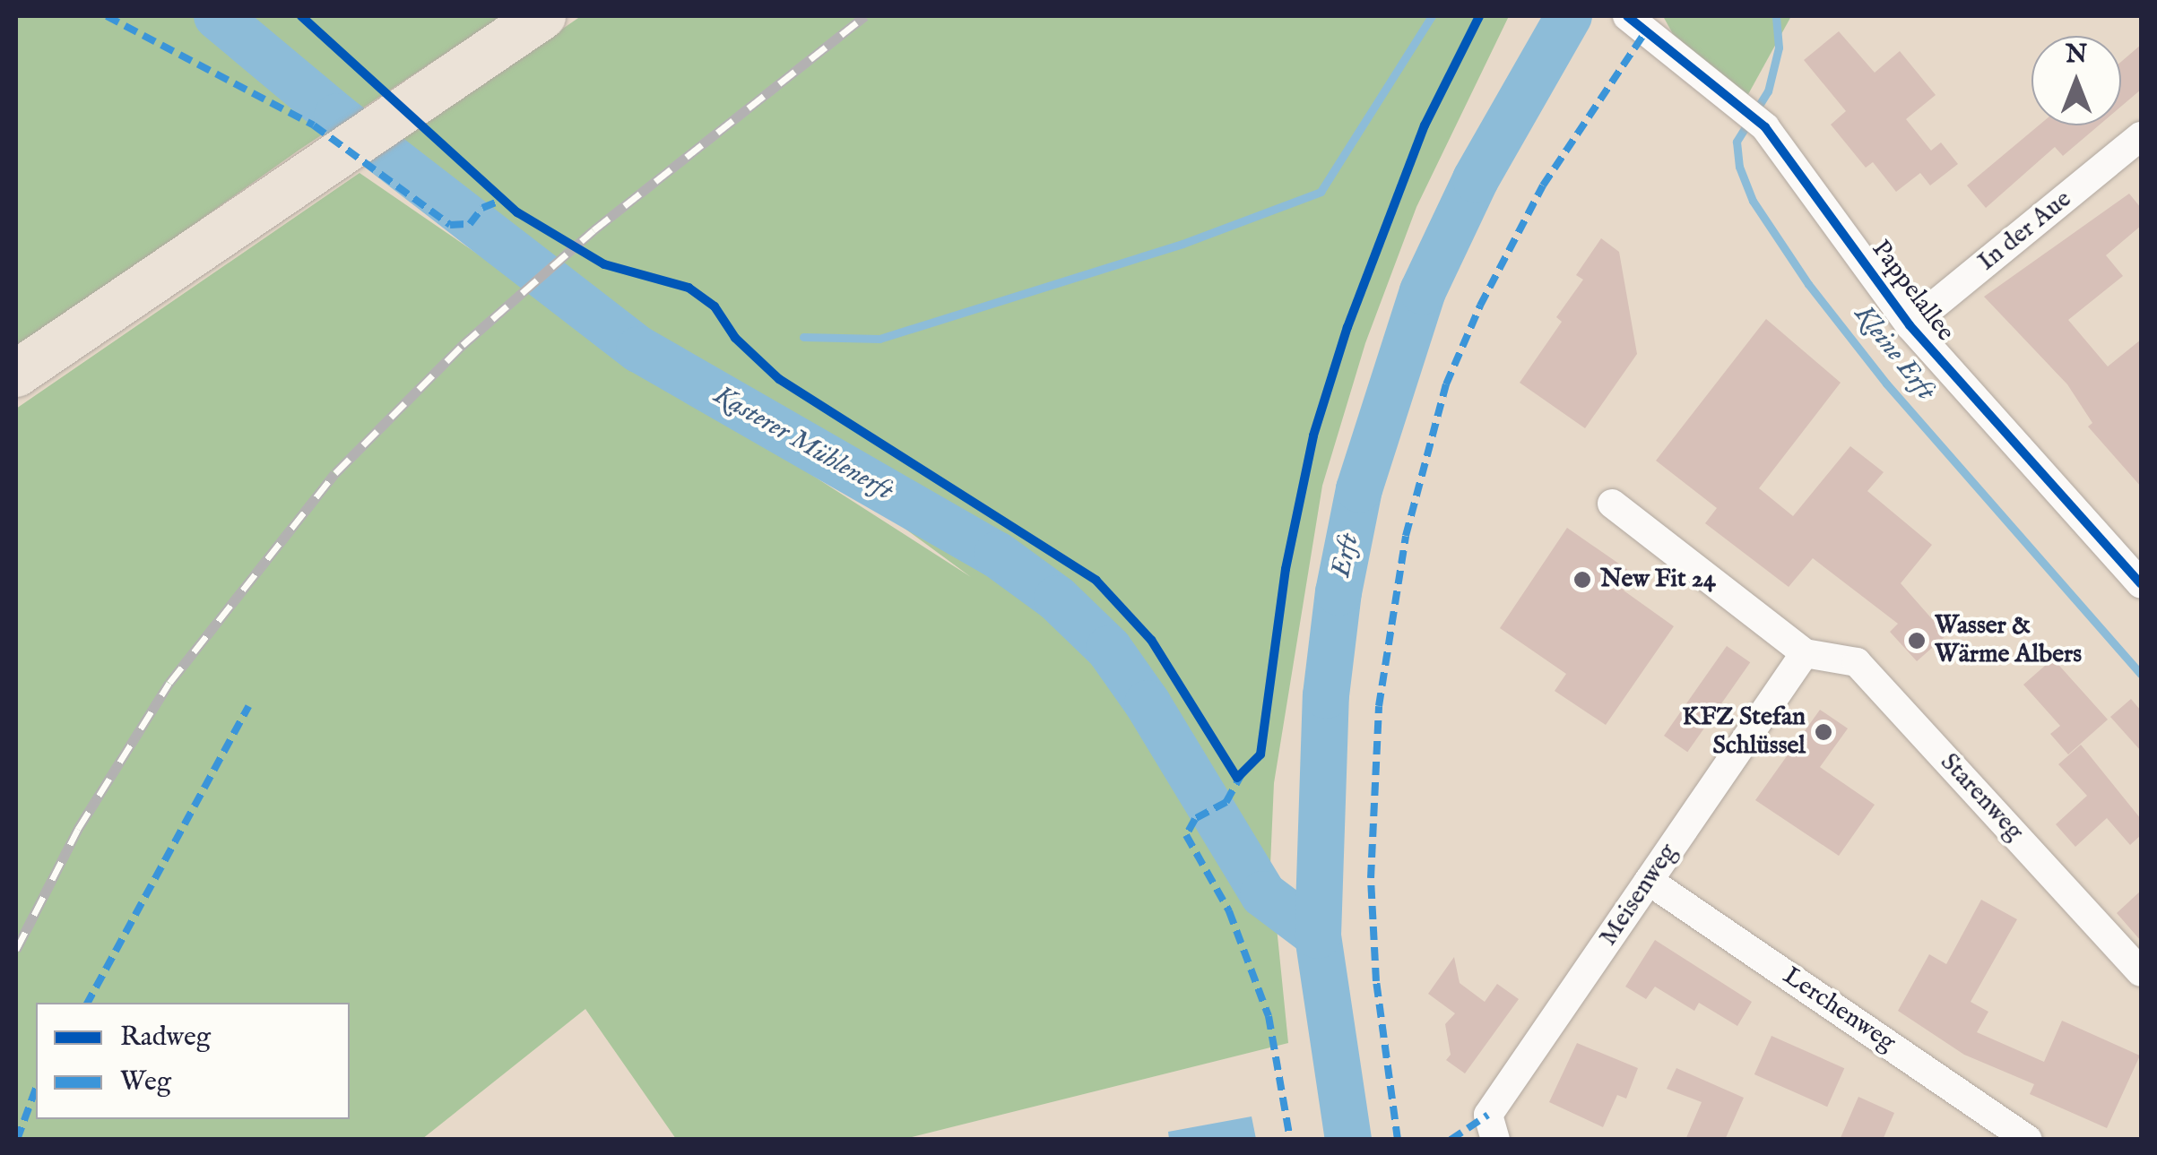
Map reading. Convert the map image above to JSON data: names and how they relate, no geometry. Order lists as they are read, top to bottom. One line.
{"streets":{"street":["In der Aue","Pappelallee","Starenweg","Meisenweg","Lerchenweg"]},"crossings":[["In der Aue","Pappelallee"],["Starenweg","Meisenweg"],["Meisenweg","Lerchenweg"]],"water":["Kleine Erft","Kasterer Mühlenerft","Erft"],"places":["New Fit 24","Wasser & Wärme Albers","KFZ Stefan Schlüssel"],"legend":["Radweg","Weg"],"north":"top"}
